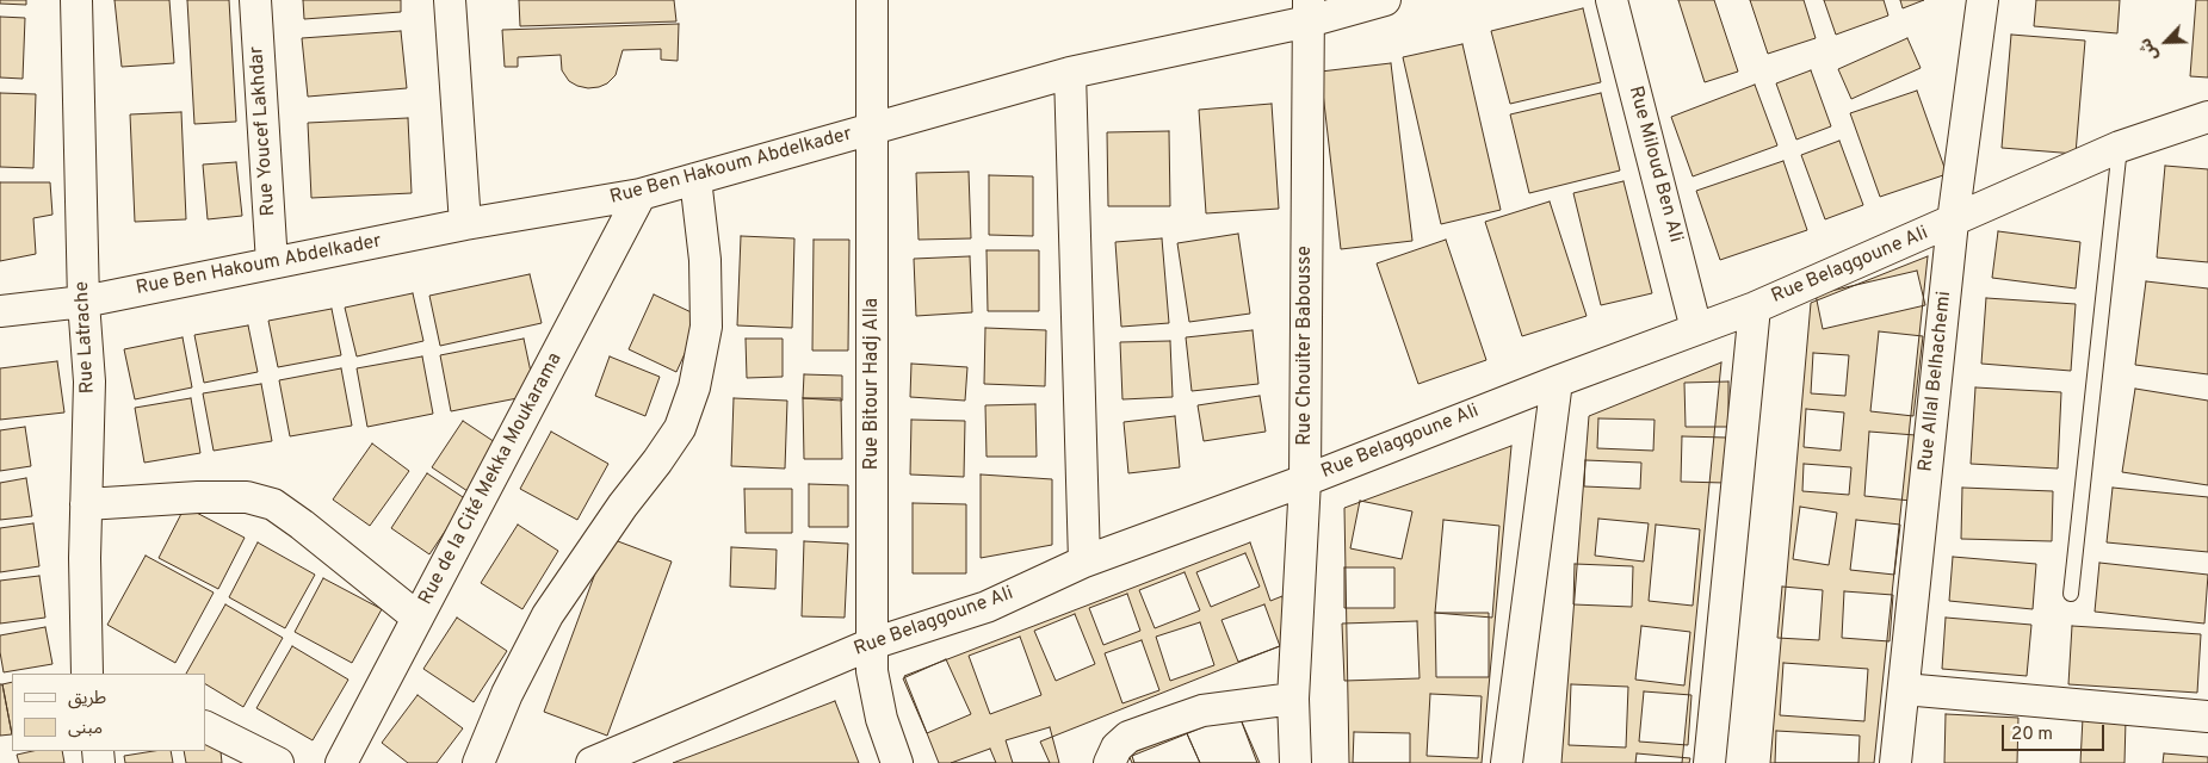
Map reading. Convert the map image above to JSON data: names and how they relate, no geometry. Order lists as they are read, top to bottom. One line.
{"streets":{"street":["Rue Youcef Lakhdar","Rue Miloud Ben Ali","Rue Ben Hakoum Abdelkader","Rue Belaggoune Ali","Rue Latrache","Rue Chouiter Babousse","Rue Allal Belhachemi","Rue Bitour Hadj Alla","Rue de la Cité Mekka Moukarama"]},"crossings":[["Rue Youcef Lakhdar","Rue Ben Hakoum Abdelkader"],["Rue Miloud Ben Ali","Rue Belaggoune Ali"],["Rue Ben Hakoum Abdelkader","Rue Latrache"],["Rue Ben Hakoum Abdelkader","Rue Chouiter Babousse"],["Rue Ben Hakoum Abdelkader","Rue Bitour Hadj Alla"],["Rue Ben Hakoum Abdelkader","Rue de la Cité Mekka Moukarama"],["Rue Belaggoune Ali","Rue Chouiter Babousse"],["Rue Belaggoune Ali","Rue Allal Belhachemi"],["Rue Belaggoune Ali","Rue Bitour Hadj Alla"]],"legend":["طريق","مبنى"],"scale_bar":"20 m","north":"bottom left"}
